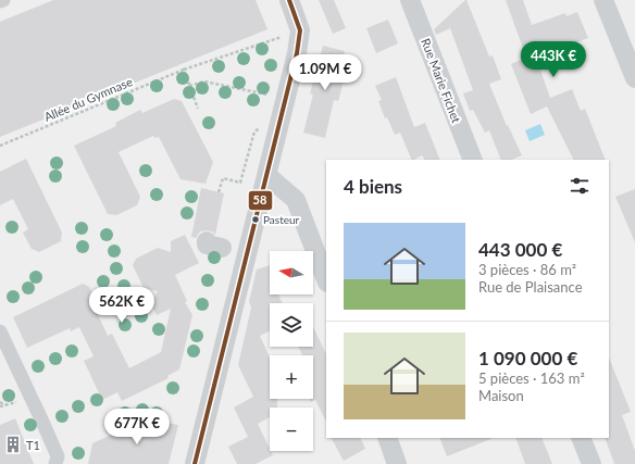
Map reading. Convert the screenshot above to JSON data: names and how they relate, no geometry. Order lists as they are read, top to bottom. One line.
{"streets":{"street":["Rue Marie Fichet"],"path":["Allée du Gymnase"]},"places":{"other":["Pasteur"],"building":["T1"]},"lines":["transit line 58"],"north":"left","page":{"price":["443K €","1.09M €","562K €","677K €"],"heading":"4 biens","list":[{"name":"443 000 €","note":"3 pièces · 86 m² · Rue de Plaisance"},{"name":"1 090 000 €","note":"5 pièces · 163 m² · Maison"}],"map_buttons":["+","−"]}}
